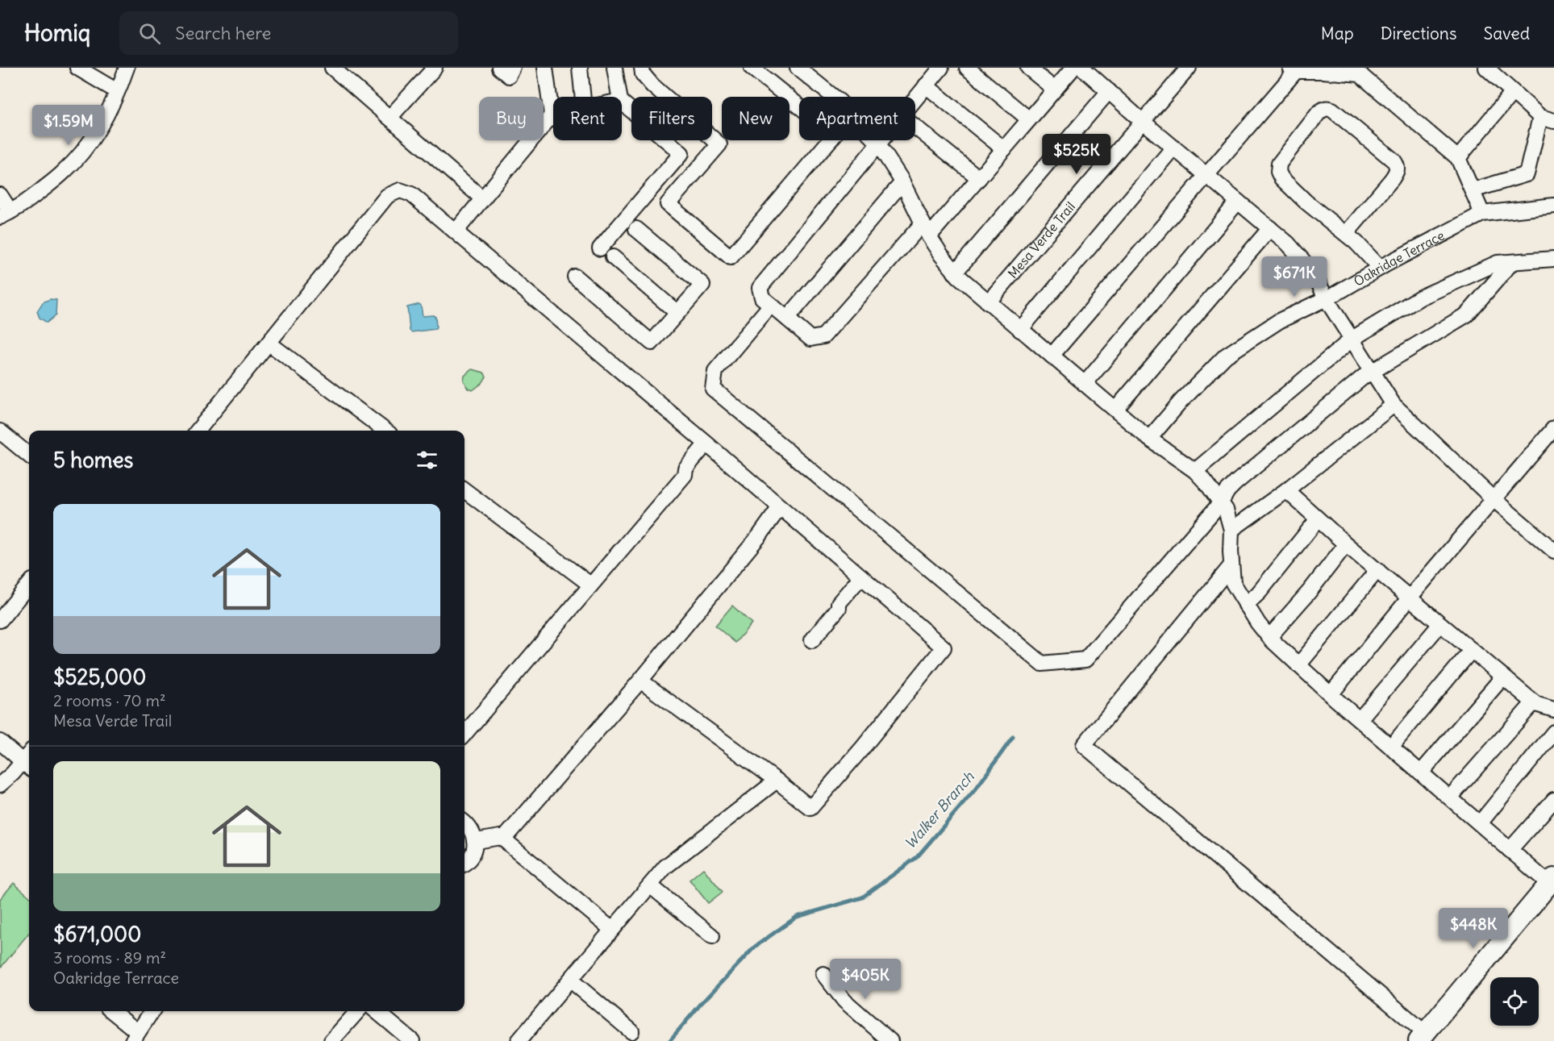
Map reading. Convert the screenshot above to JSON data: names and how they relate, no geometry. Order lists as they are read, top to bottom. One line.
{"streets":{"street":["Mesa Verde Trail","Oakridge Terrace"]},"water":["Walker Branch"],"page":{"header":"Homiq","search":"Search here","nav":["Map","Directions","Saved"],"chip":["Buy","Rent","Filters","New","Apartment"],"price":["$1.59M","$525K","$671K","$448K","$405K"],"heading":"5 homes","list":[{"name":"$525,000","note":"2 rooms · 70 m² · Mesa Verde Trail"},{"name":"$671,000","note":"3 rooms · 89 m² · Oakridge Terrace"}]}}
